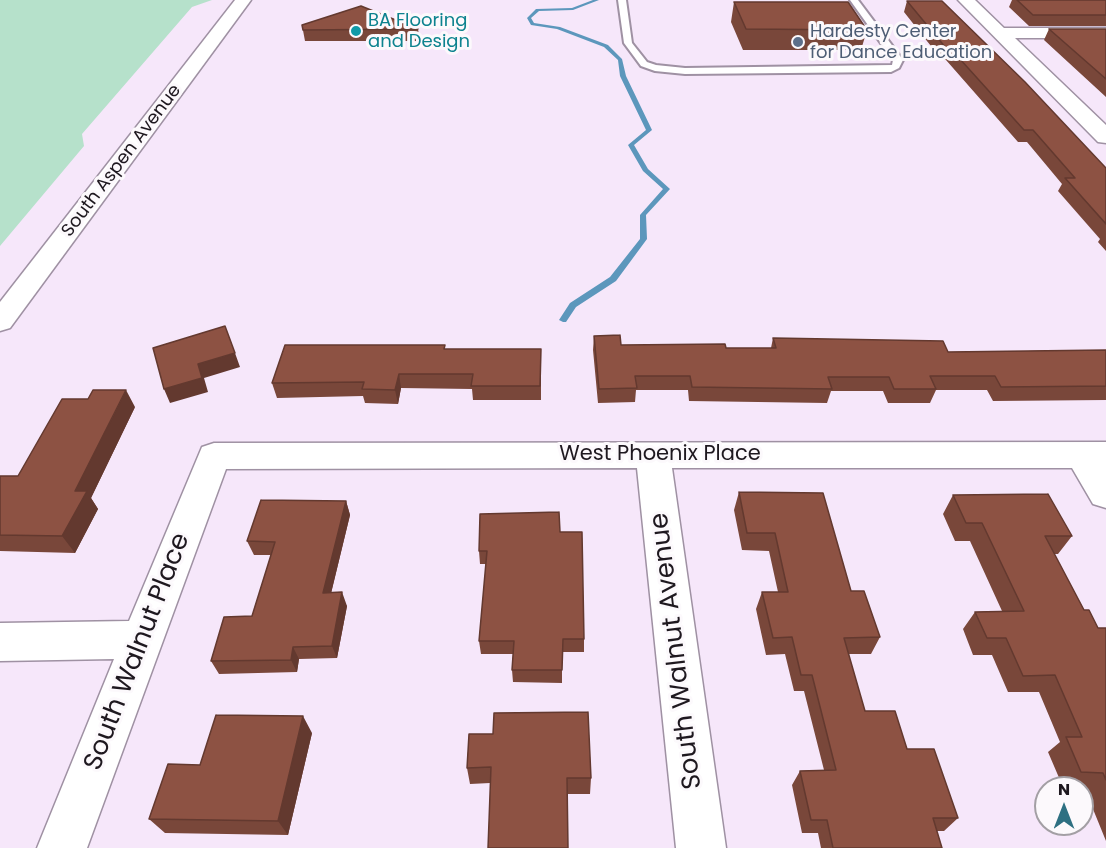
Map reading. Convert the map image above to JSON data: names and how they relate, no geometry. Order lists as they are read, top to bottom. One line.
{"streets":{"street":["South Aspen Avenue","West Phoenix Place","South Walnut Avenue","South Walnut Place"]},"crossings":[["West Phoenix Place","South Walnut Avenue"],["West Phoenix Place","South Walnut Place"]],"places":["BA Flooring and Design","Hardesty Center for Dance Education"],"north":"top"}
